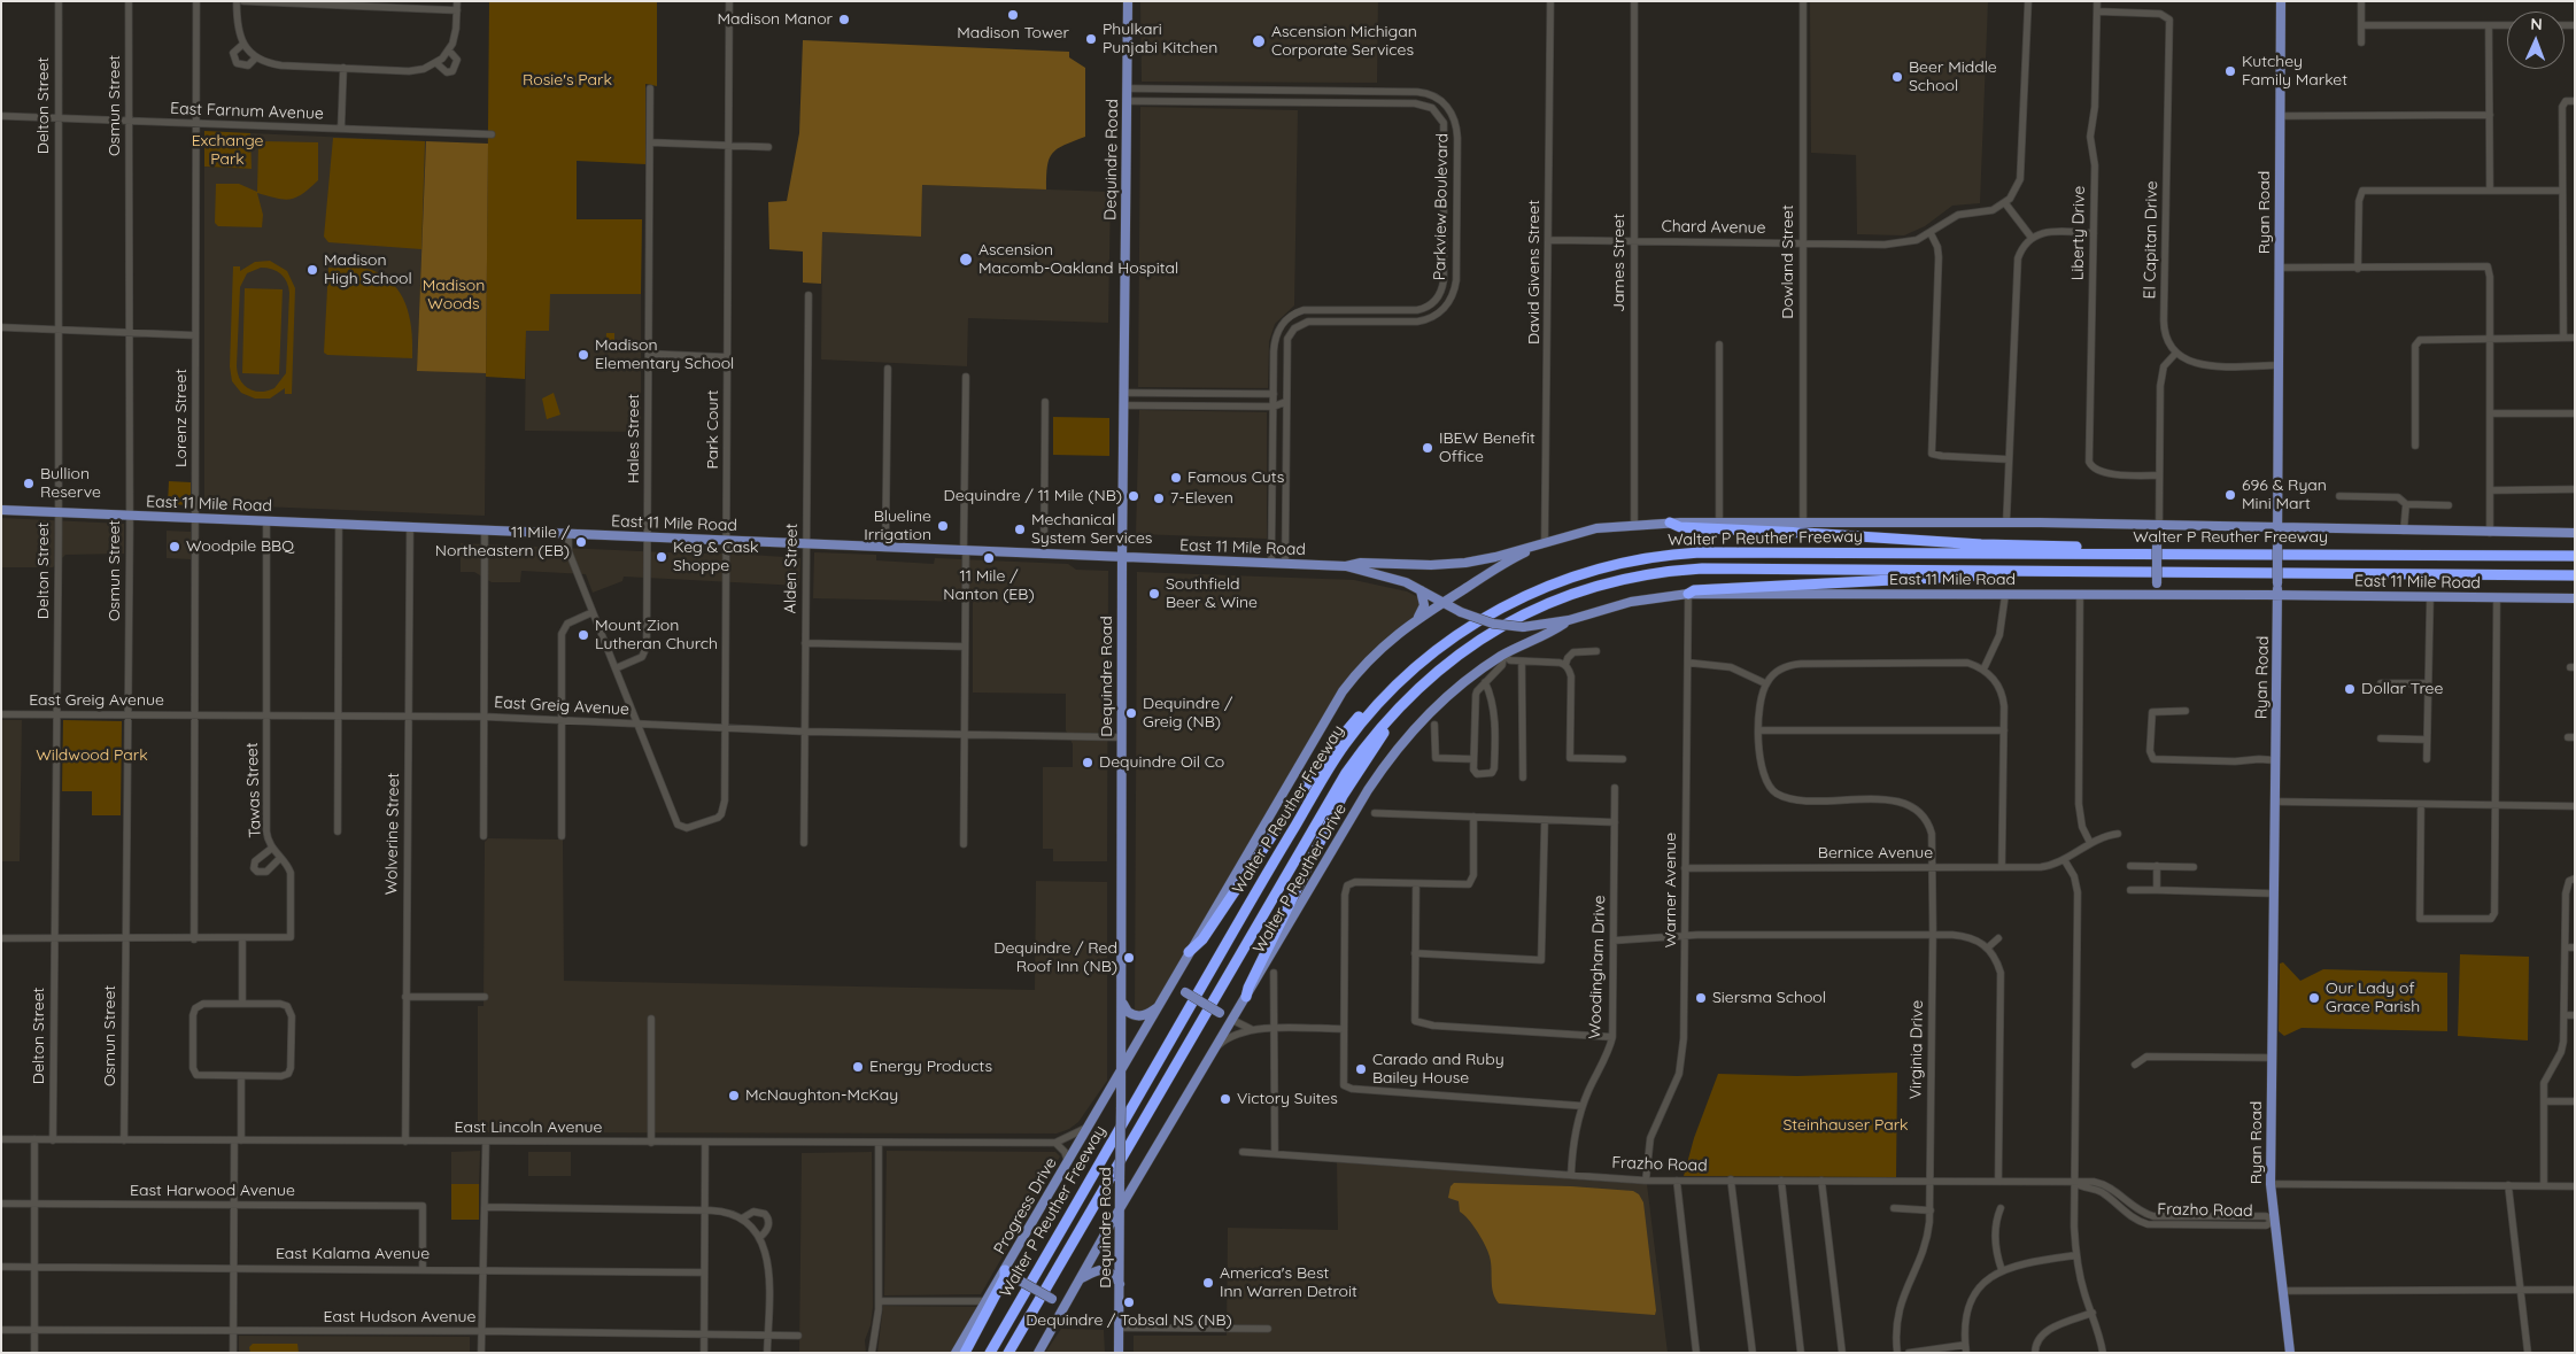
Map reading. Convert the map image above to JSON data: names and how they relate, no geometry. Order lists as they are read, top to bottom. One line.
{"streets":{"highway":["Walter P Reuther Freeway"],"main road":["Dequindre Road","Ryan Road","East 11 Mile Road","Walter P Reuther Drive","Progress Drive"],"street":["Delton Street","Osmun Street","East Farnum Avenue","Parkview Boulevard","Chard Avenue","Liberty Drive","El Capitan Drive","Dowland Street","James Street","David Givens Street","Lorenz Street","Park Court","Hales Street","Alden Street","East Greig Avenue","Tawas Street","Wolverine Street","Bernice Avenue","Warner Avenue","Woodingham Drive","Virginia Drive","East Lincoln Avenue","Frazho Road","East Harwood Avenue","East Kalama Avenue","East Hudson Avenue"]},"crossings":[["Delton Street","East Farnum Avenue"],["Delton Street","East 11 Mile Road"],["Delton Street","East Greig Avenue"],["Delton Street","East Lincoln Avenue"],["Osmun Street","East Farnum Avenue"],["Osmun Street","East 11 Mile Road"],["Osmun Street","East Greig Avenue"],["Osmun Street","East Lincoln Avenue"],["East Farnum Avenue","Lorenz Street"],["Dequindre Road","Parkview Boulevard"],["Dequindre Road","East 11 Mile Road"],["Dequindre Road","East Greig Avenue"],["Dequindre Road","Walter P Reuther Drive"],["Dequindre Road","Progress Drive"],["Parkview Boulevard","East 11 Mile Road"],["Ryan Road","East 11 Mile Road"],["Ryan Road","Frazho Road"],["Chard Avenue","Dowland Street"],["Chard Avenue","James Street"],["Chard Avenue","David Givens Street"],["Liberty Drive","El Capitan Drive"],["Dowland Street","East 11 Mile Road"],["James Street","East 11 Mile Road"],["David Givens Street","East 11 Mile Road"],["Lorenz Street","East 11 Mile Road"],["Lorenz Street","East Greig Avenue"],["Park Court","East 11 Mile Road"],["Park Court","East Greig Avenue"],["Hales Street","East 11 Mile Road"],["East 11 Mile Road","Alden Street"],["East 11 Mile Road","Tawas Street"],["East 11 Mile Road","Wolverine Street"],["East 11 Mile Road","Walter P Reuther Drive"],["East 11 Mile Road","Warner Avenue"],["Alden Street","East Greig Avenue"],["East Greig Avenue","Tawas Street"],["East Greig Avenue","Wolverine Street"],["Wolverine Street","East Lincoln Avenue"],["Bernice Avenue","Warner Avenue"],["Bernice Avenue","Virginia Drive"],["Warner Avenue","Frazho Road"],["Woodingham Drive","Frazho Road"],["Virginia Drive","Frazho Road"],["East Lincoln Avenue","Progress Drive"],["East Harwood Avenue","East Kalama Avenue"]],"parks":["Rosie's Park","Exchange Park","Madison Woods","Wildwood Park","Steinhauser Park"],"places":["Madison Tower","Madison Manor","Phulkari Punjabi Kitchen","Ascension Michigan Corporate Services","Kutchey Family Market","Beer Middle School","Ascension Macomb-Oakland Hospital","Madison High School","Madison Elementary School","IBEW Benefit Office","Famous Cuts","Bullion Reserve","696 & Ryan Mini Mart","Dequindre / 11 Mile (NB)","7-Eleven","Blueline Irrigation","Mechanical System Services","11 Mile / Northeastern (EB)","Woodpile BBQ","Keg & Cask Shoppe","11 Mile / Nanton (EB)","Southfield Beer & Wine","Mount Zion Lutheran Church","Dollar Tree","Dequindre / Greig (NB)","Dequindre Oil Co","Dequindre / Red Roof Inn (NB)","Siersma School","Our Lady of Grace Parish","Energy Products","Carado and Ruby Bailey House","McNaughton-McKay","Victory Suites","America's Best Inn Warren Detroit","Dequindre / Tobsal NS (NB)"],"north":"top"}
